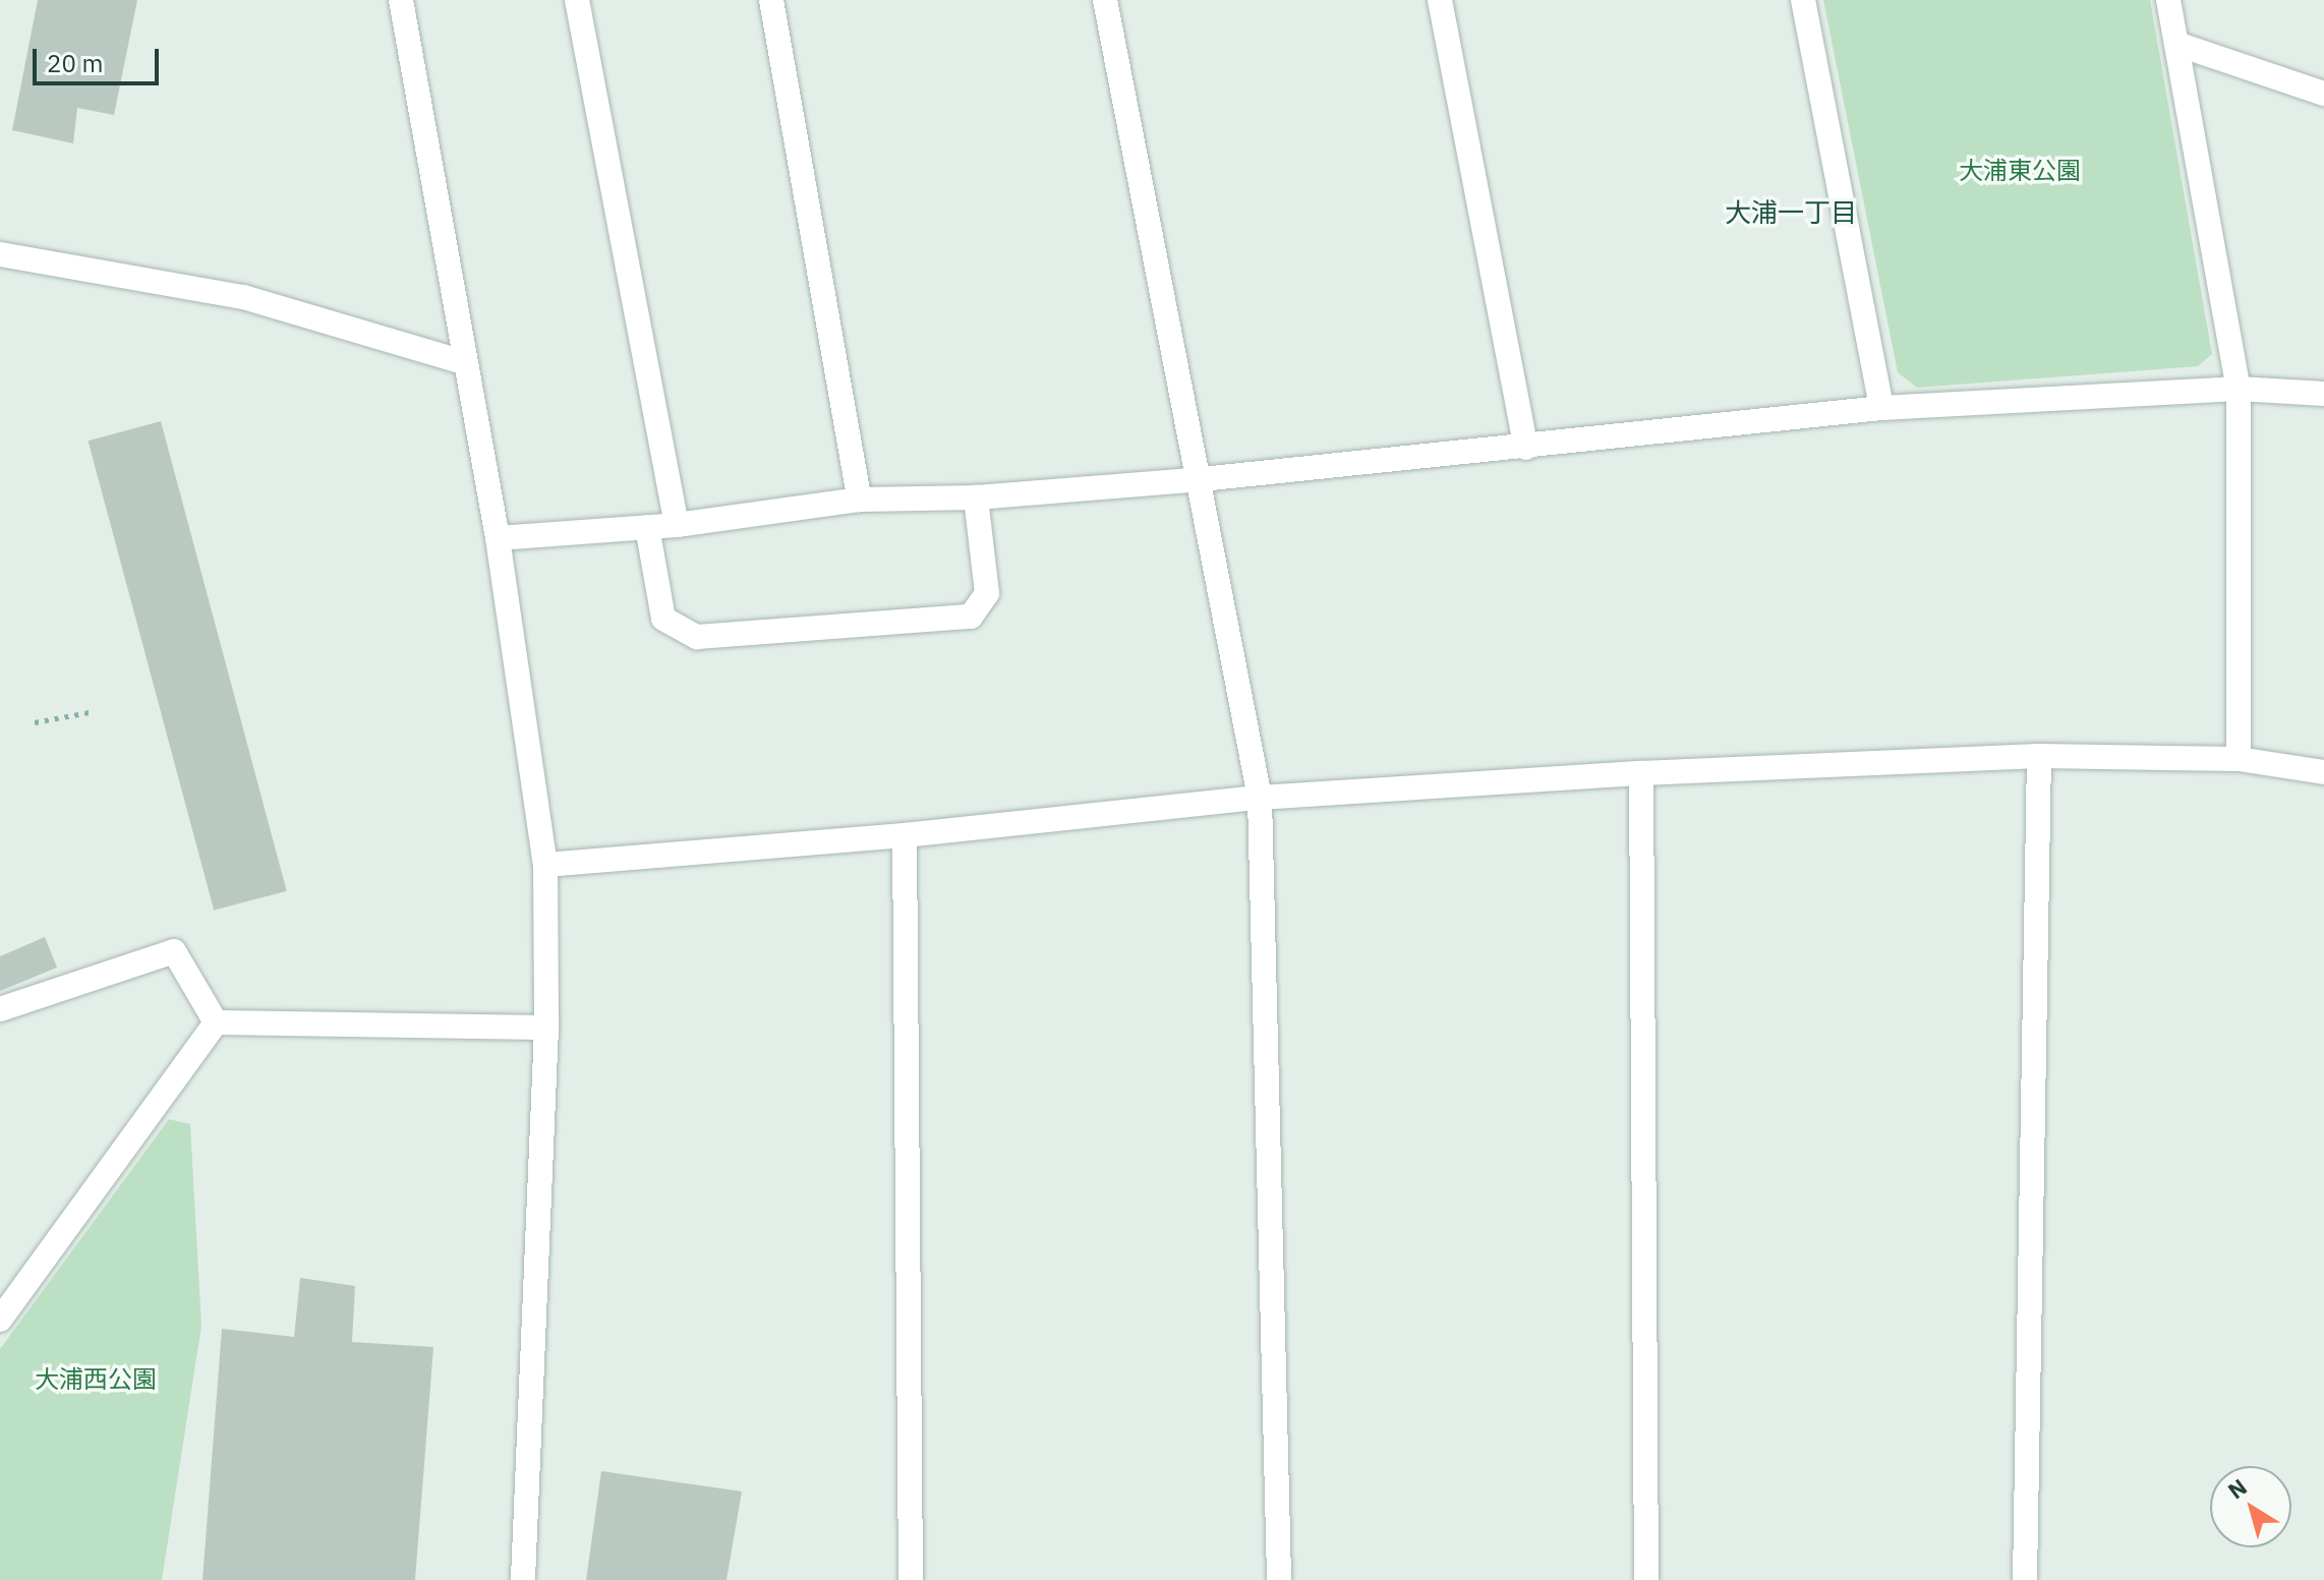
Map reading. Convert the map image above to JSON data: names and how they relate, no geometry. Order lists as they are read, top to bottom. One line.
{"districts":["大浦一丁目"],"parks":["大浦東公園","大浦西公園"],"scale_bar":"20 m","north":"top left"}
